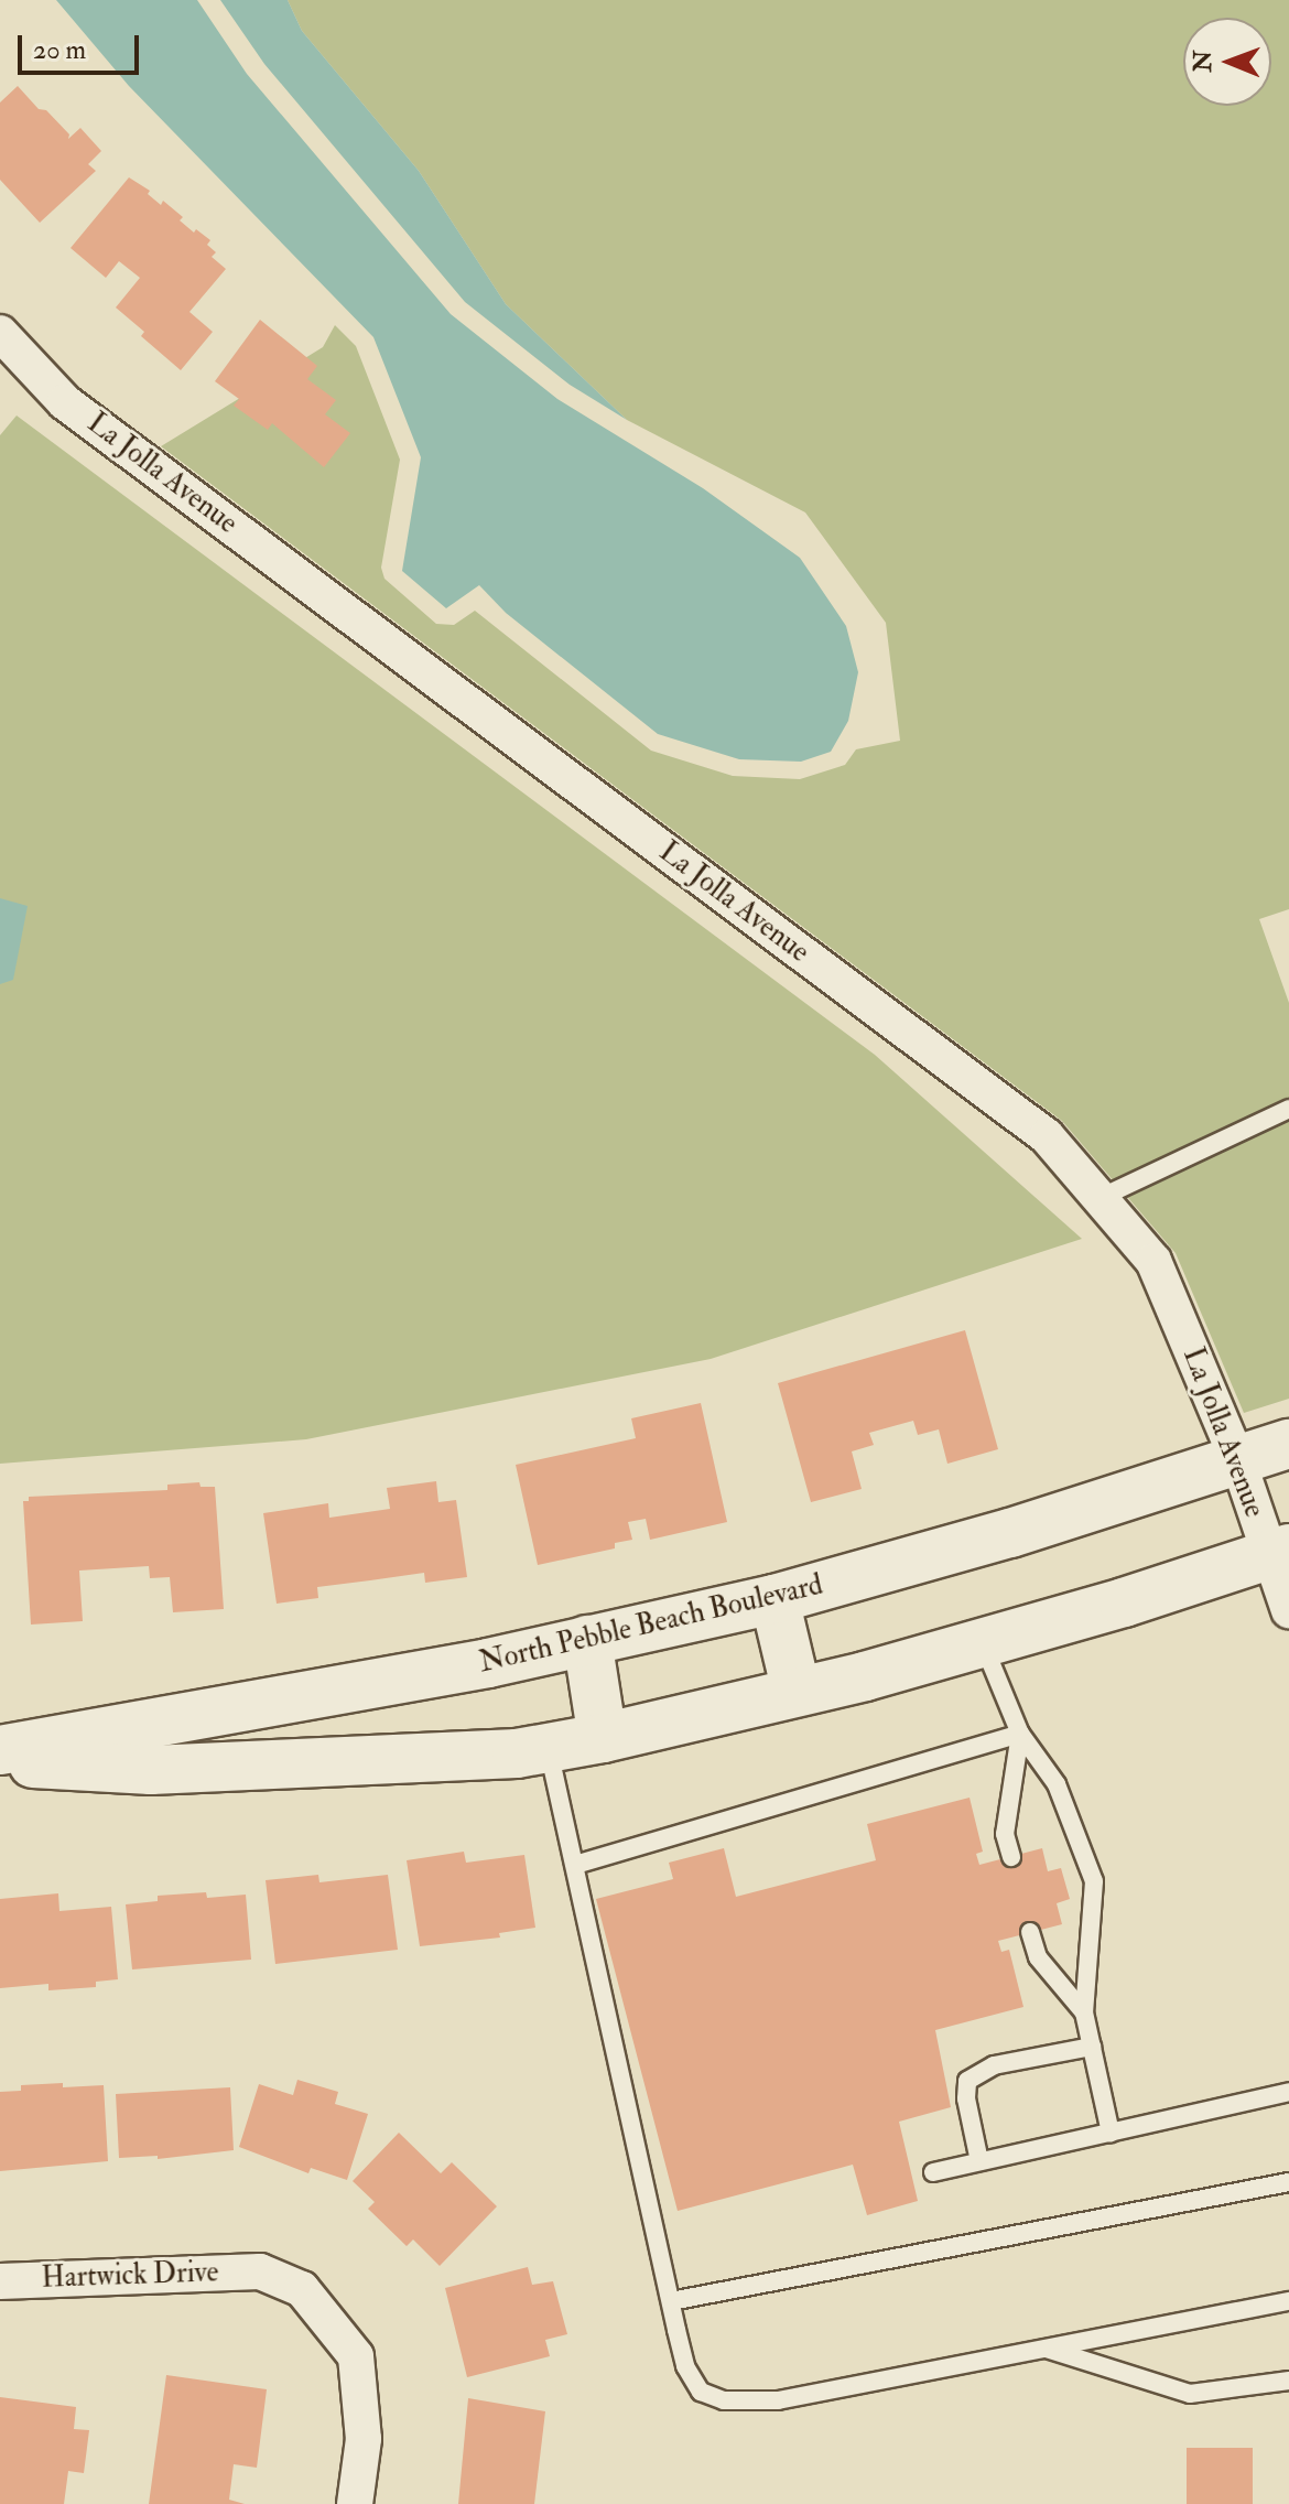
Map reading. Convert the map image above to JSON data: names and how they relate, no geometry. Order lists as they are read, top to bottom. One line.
{"streets":{"street":["La Jolla Avenue","North Pebble Beach Boulevard","Hartwick Drive"]},"crossings":[["La Jolla Avenue","North Pebble Beach Boulevard"]],"scale_bar":"20 m","north":"left"}
